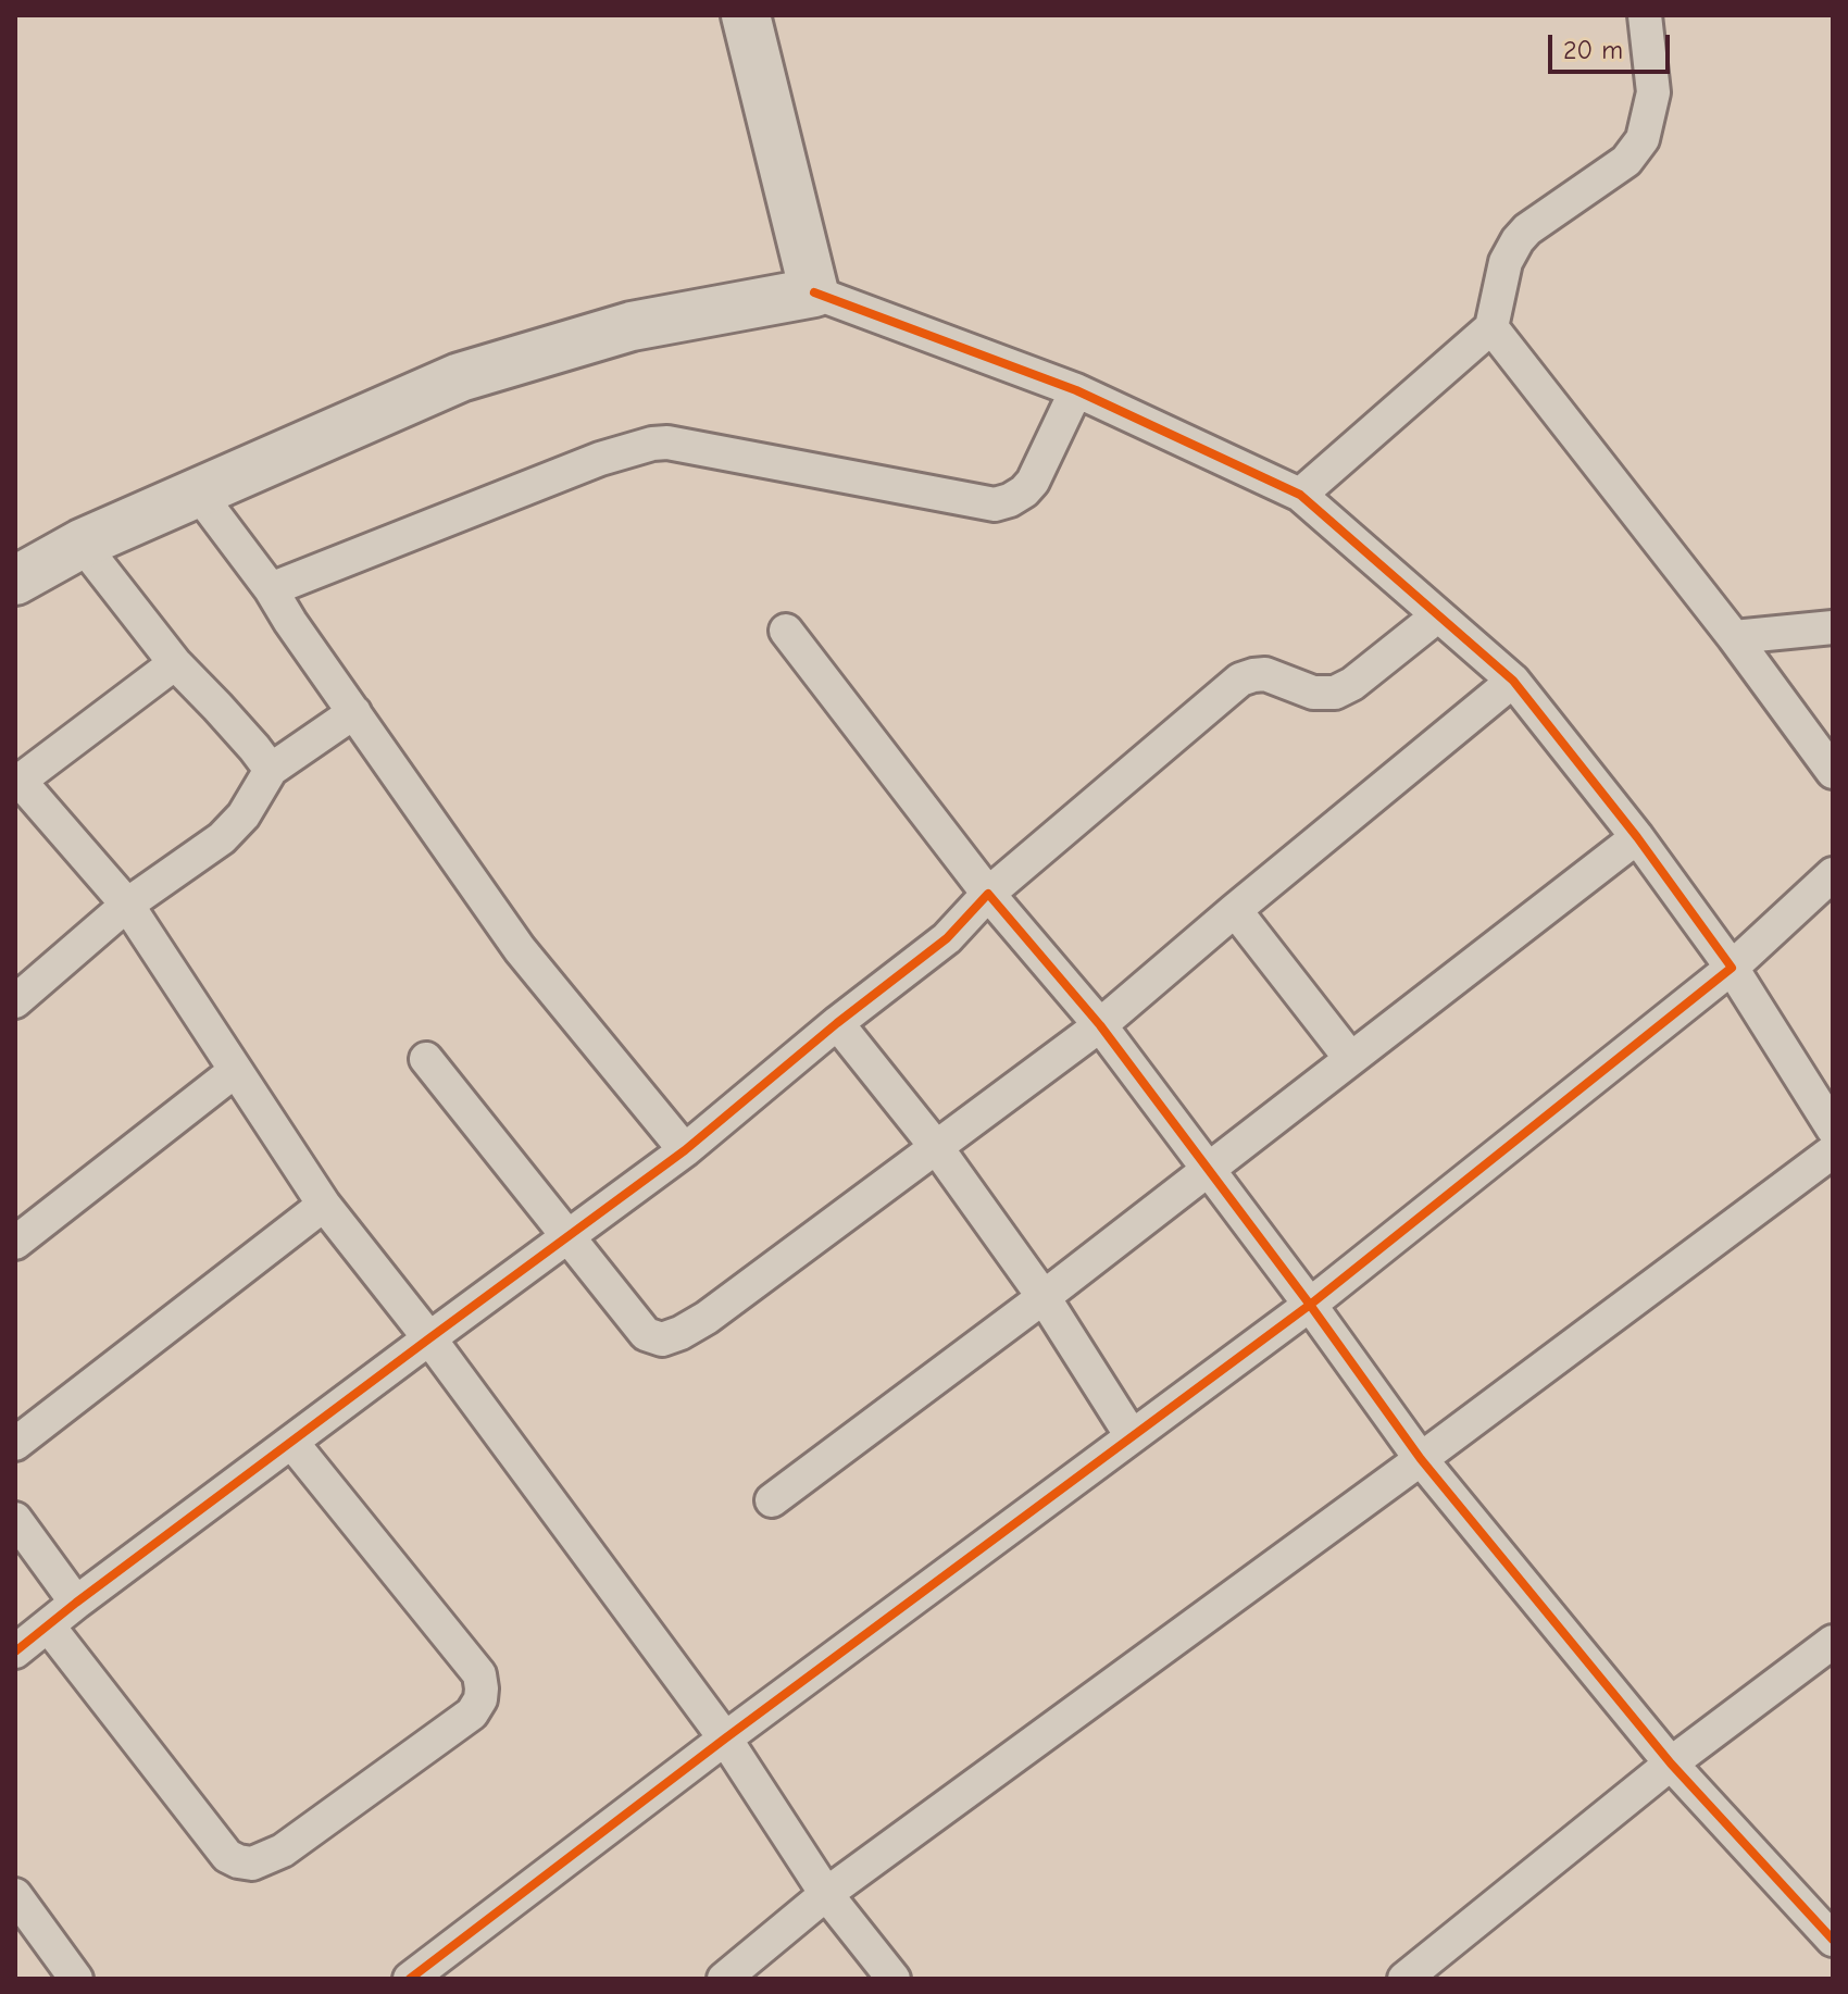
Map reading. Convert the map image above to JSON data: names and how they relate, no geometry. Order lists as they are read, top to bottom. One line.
{"scale_bar":"20 m"}
